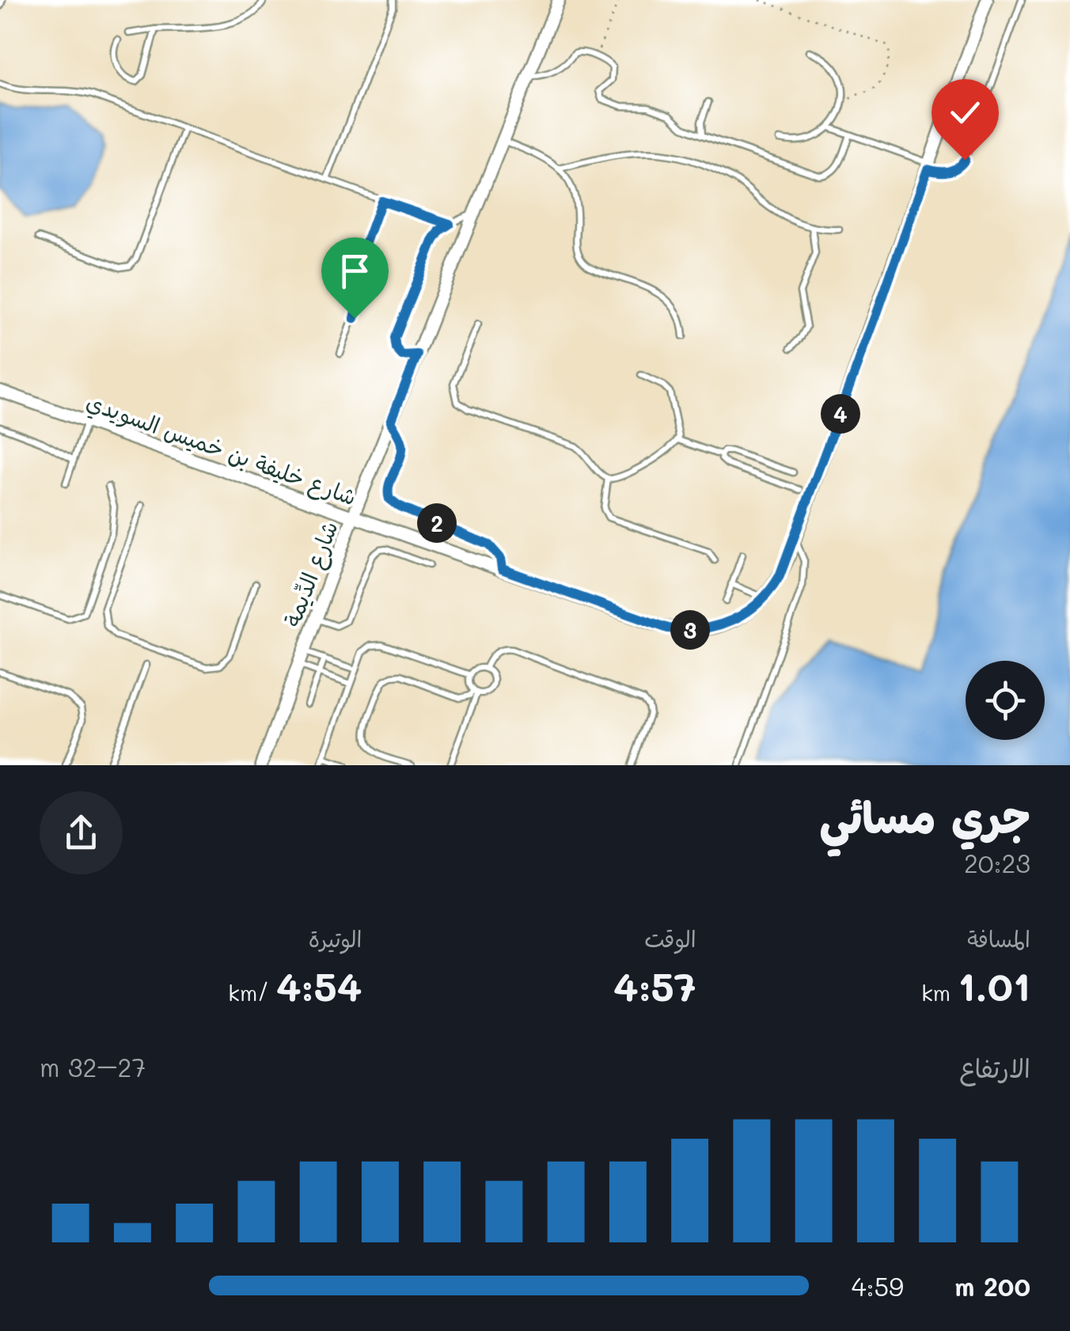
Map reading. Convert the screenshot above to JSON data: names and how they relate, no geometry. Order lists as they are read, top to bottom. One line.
{"streets":{"street":["شارع خليفة بن خميس السويدي","شارع الدِّيمة"]},"crossings":[["شارع خليفة بن خميس السويدي","شارع الدِّيمة"]],"page":{"pins":["4","2","3"],"heading":["جري مسائي","20:23"],"stats":[["المسافة","1.01 km"],["الوقت","4:57"],["الوتيرة","4:54 /km"]],"chart":["الارتفاع","27–32 m"],"list":[{"name":"200 m","note":"4:59"}]}}
